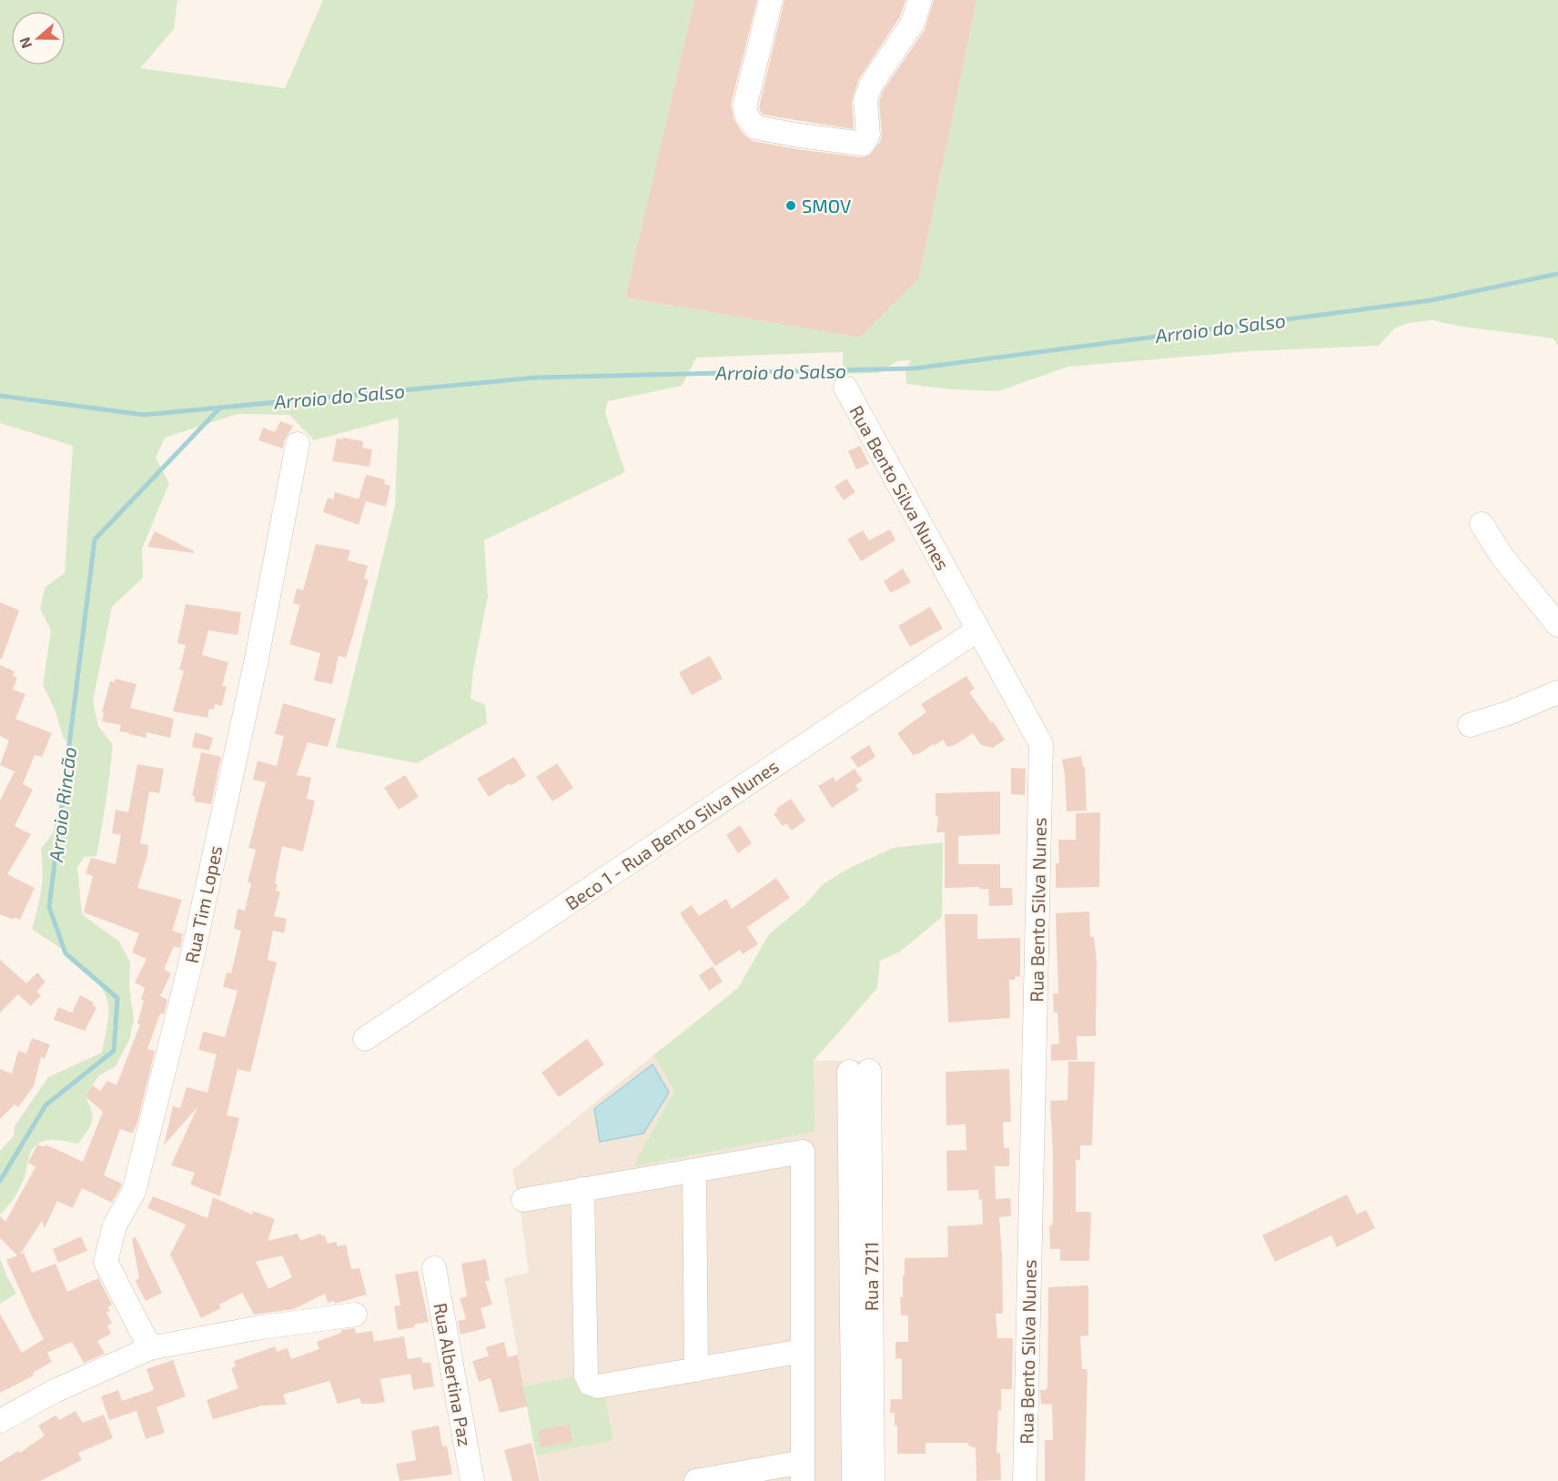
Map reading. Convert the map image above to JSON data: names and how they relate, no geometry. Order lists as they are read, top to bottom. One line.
{"streets":{"street":["Rua Bento Silva Nunes","Beco 1 - Rua Bento Silva Nunes","Rua Tim Lopes","Rua 7211","Rua Albertina Paz"]},"crossings":[["Rua Bento Silva Nunes","Beco 1 - Rua Bento Silva Nunes"]],"water":["Arroio do Salso","Arroio Rincão"],"places":["SMOV"],"north":"left"}
